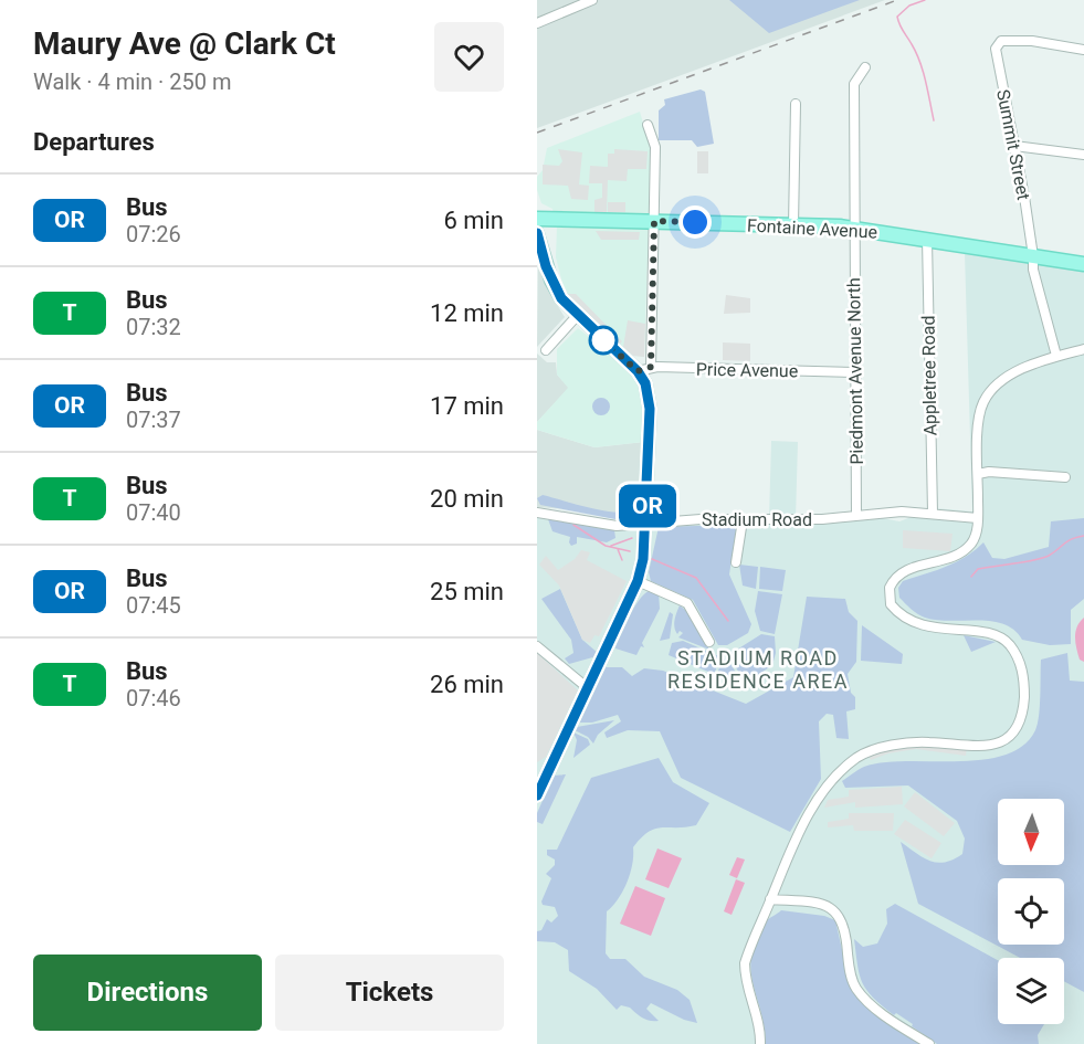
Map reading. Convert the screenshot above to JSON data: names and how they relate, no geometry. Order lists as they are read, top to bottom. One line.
{"streets":{"main road":["Fontaine Avenue"],"street":["Summit Street","Price Avenue","Piedmont Avenue North","Appletree Road","Stadium Road"]},"crossings":[["Summit Street","Fontaine Avenue"],["Fontaine Avenue","Piedmont Avenue North"],["Fontaine Avenue","Appletree Road"],["Price Avenue","Piedmont Avenue North"],["Piedmont Avenue North","Stadium Road"],["Appletree Road","Stadium Road"]],"districts":["STADIUM ROAD RESIDENCE AREA"],"lines":["bus line OR"],"north":"bottom","page":{"heading":[["Maury Ave @ Clark Ct","Walk · 4 min · 250 m"],"Departures"],"on_map":"OR","list":[{"mark":"OR","name":"Bus","note":"07:26","value":"6 min"},{"mark":"T","name":"Bus","note":"07:32","value":"12 min"},{"mark":"OR","name":"Bus","note":"07:37","value":"17 min"},{"mark":"T","name":"Bus","note":"07:40","value":"20 min"},{"mark":"OR","name":"Bus","note":"07:45","value":"25 min"},{"mark":"T","name":"Bus","note":"07:46","value":"26 min"}],"buttons":["Directions","Tickets"]}}
